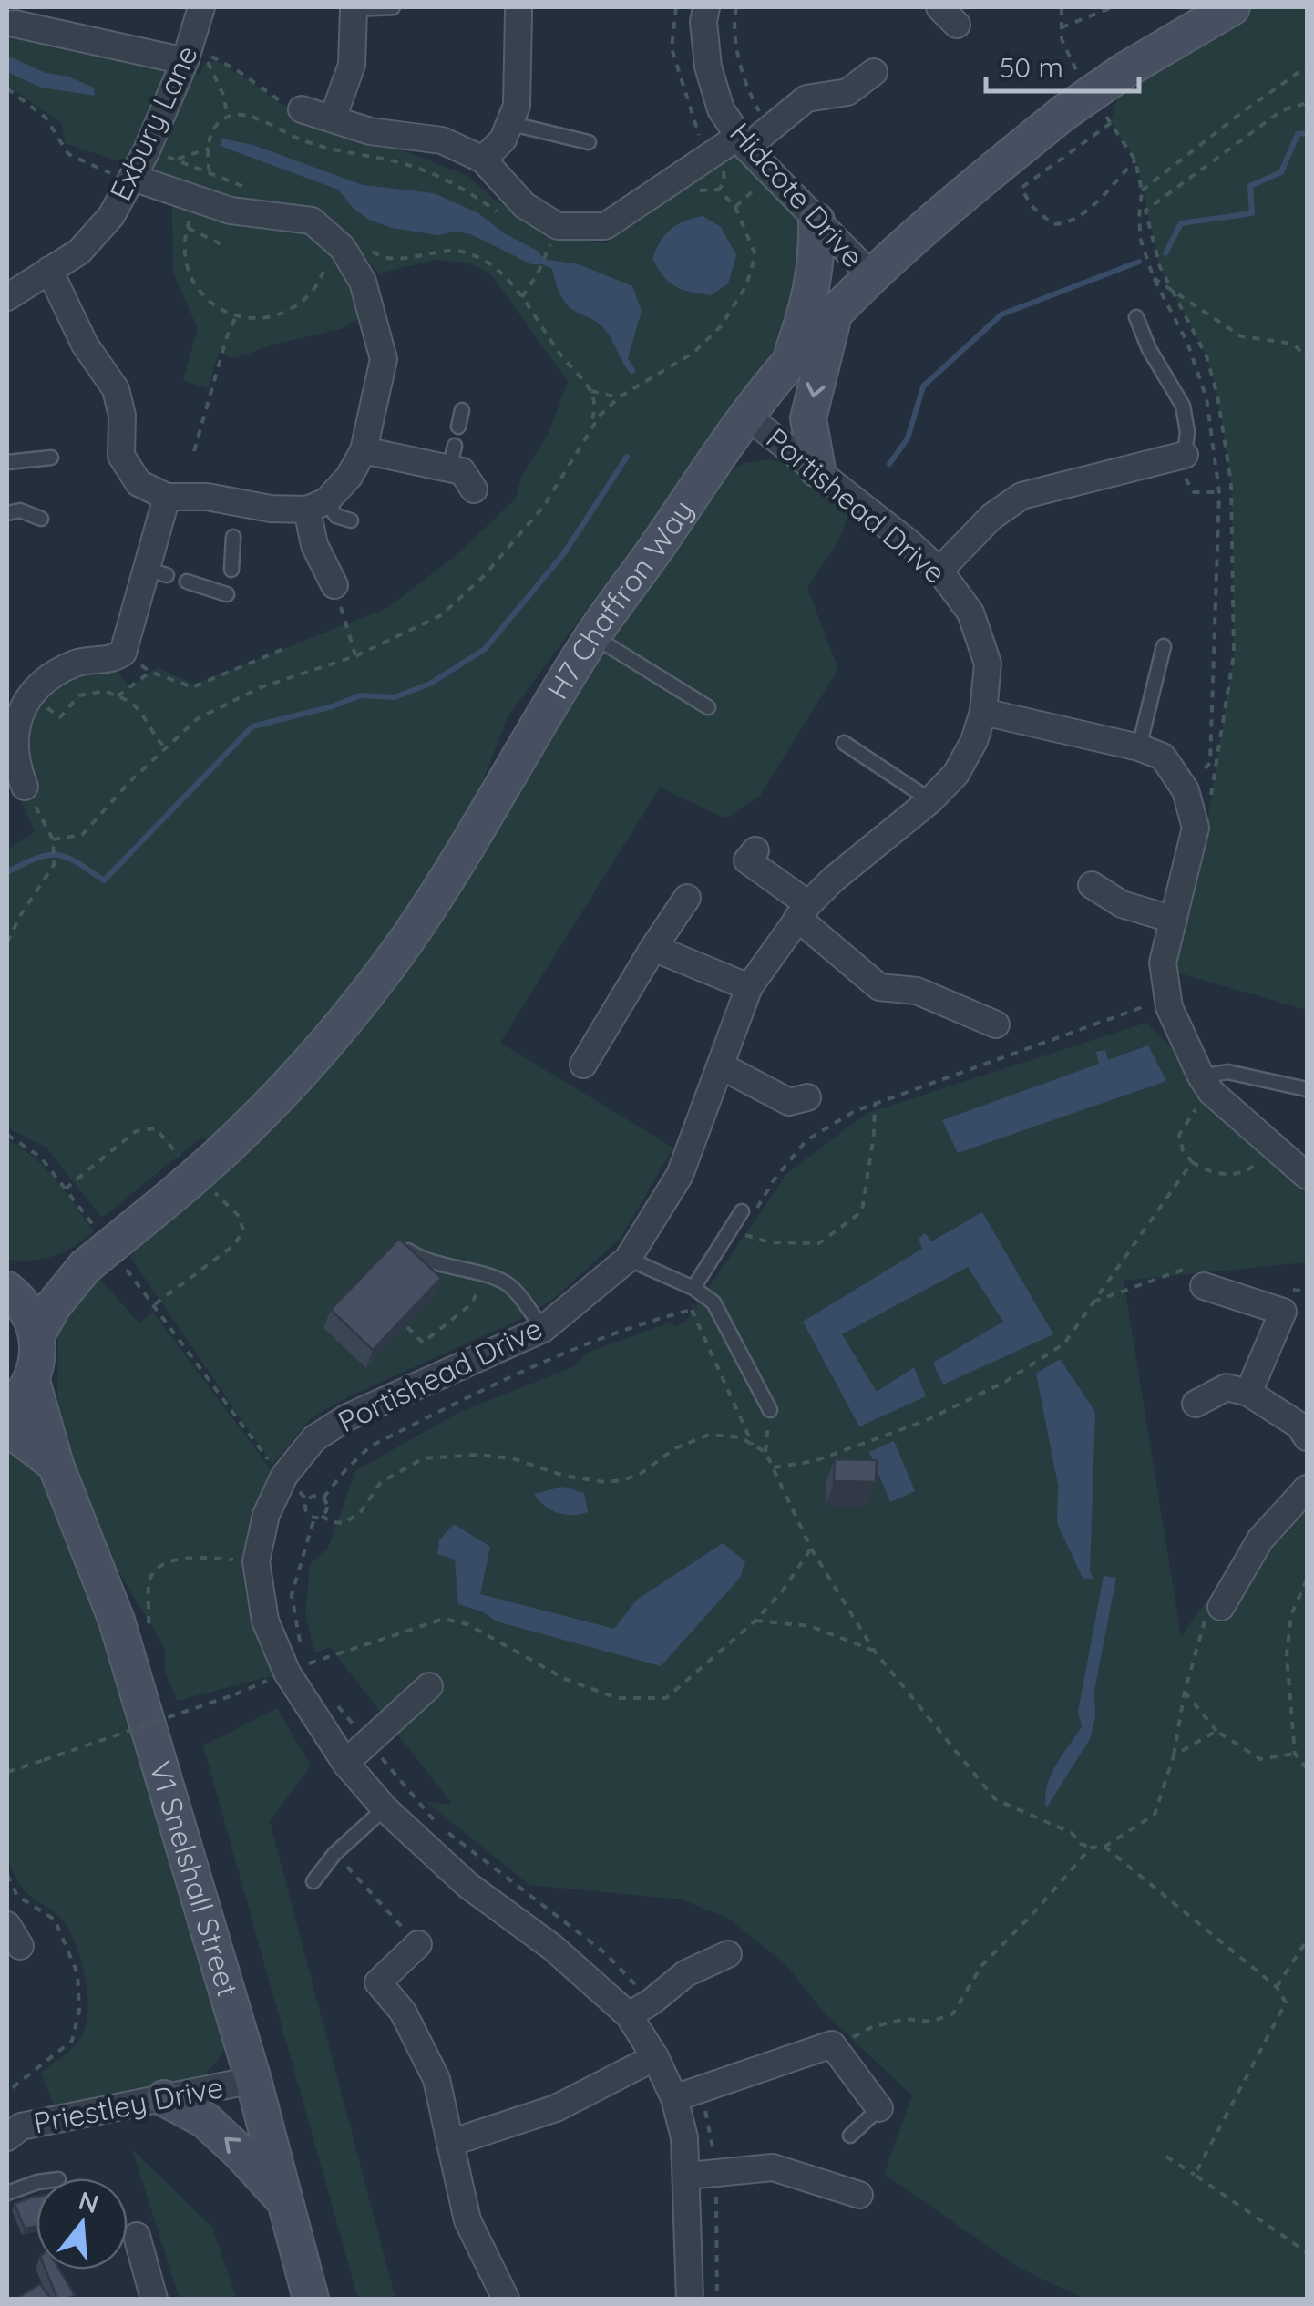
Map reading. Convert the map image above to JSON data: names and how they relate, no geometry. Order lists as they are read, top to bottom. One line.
{"streets":{"street":["Exbury Lane","Hidcote Drive","Portishead Drive","H7 Chaffron Way","V1 Snelshall Street","Priestley Drive"]},"crossings":[["Hidcote Drive","H7 Chaffron Way"],["Portishead Drive","H7 Chaffron Way"],["V1 Snelshall Street","Priestley Drive"]],"scale_bar":"50 m","north":"top"}
